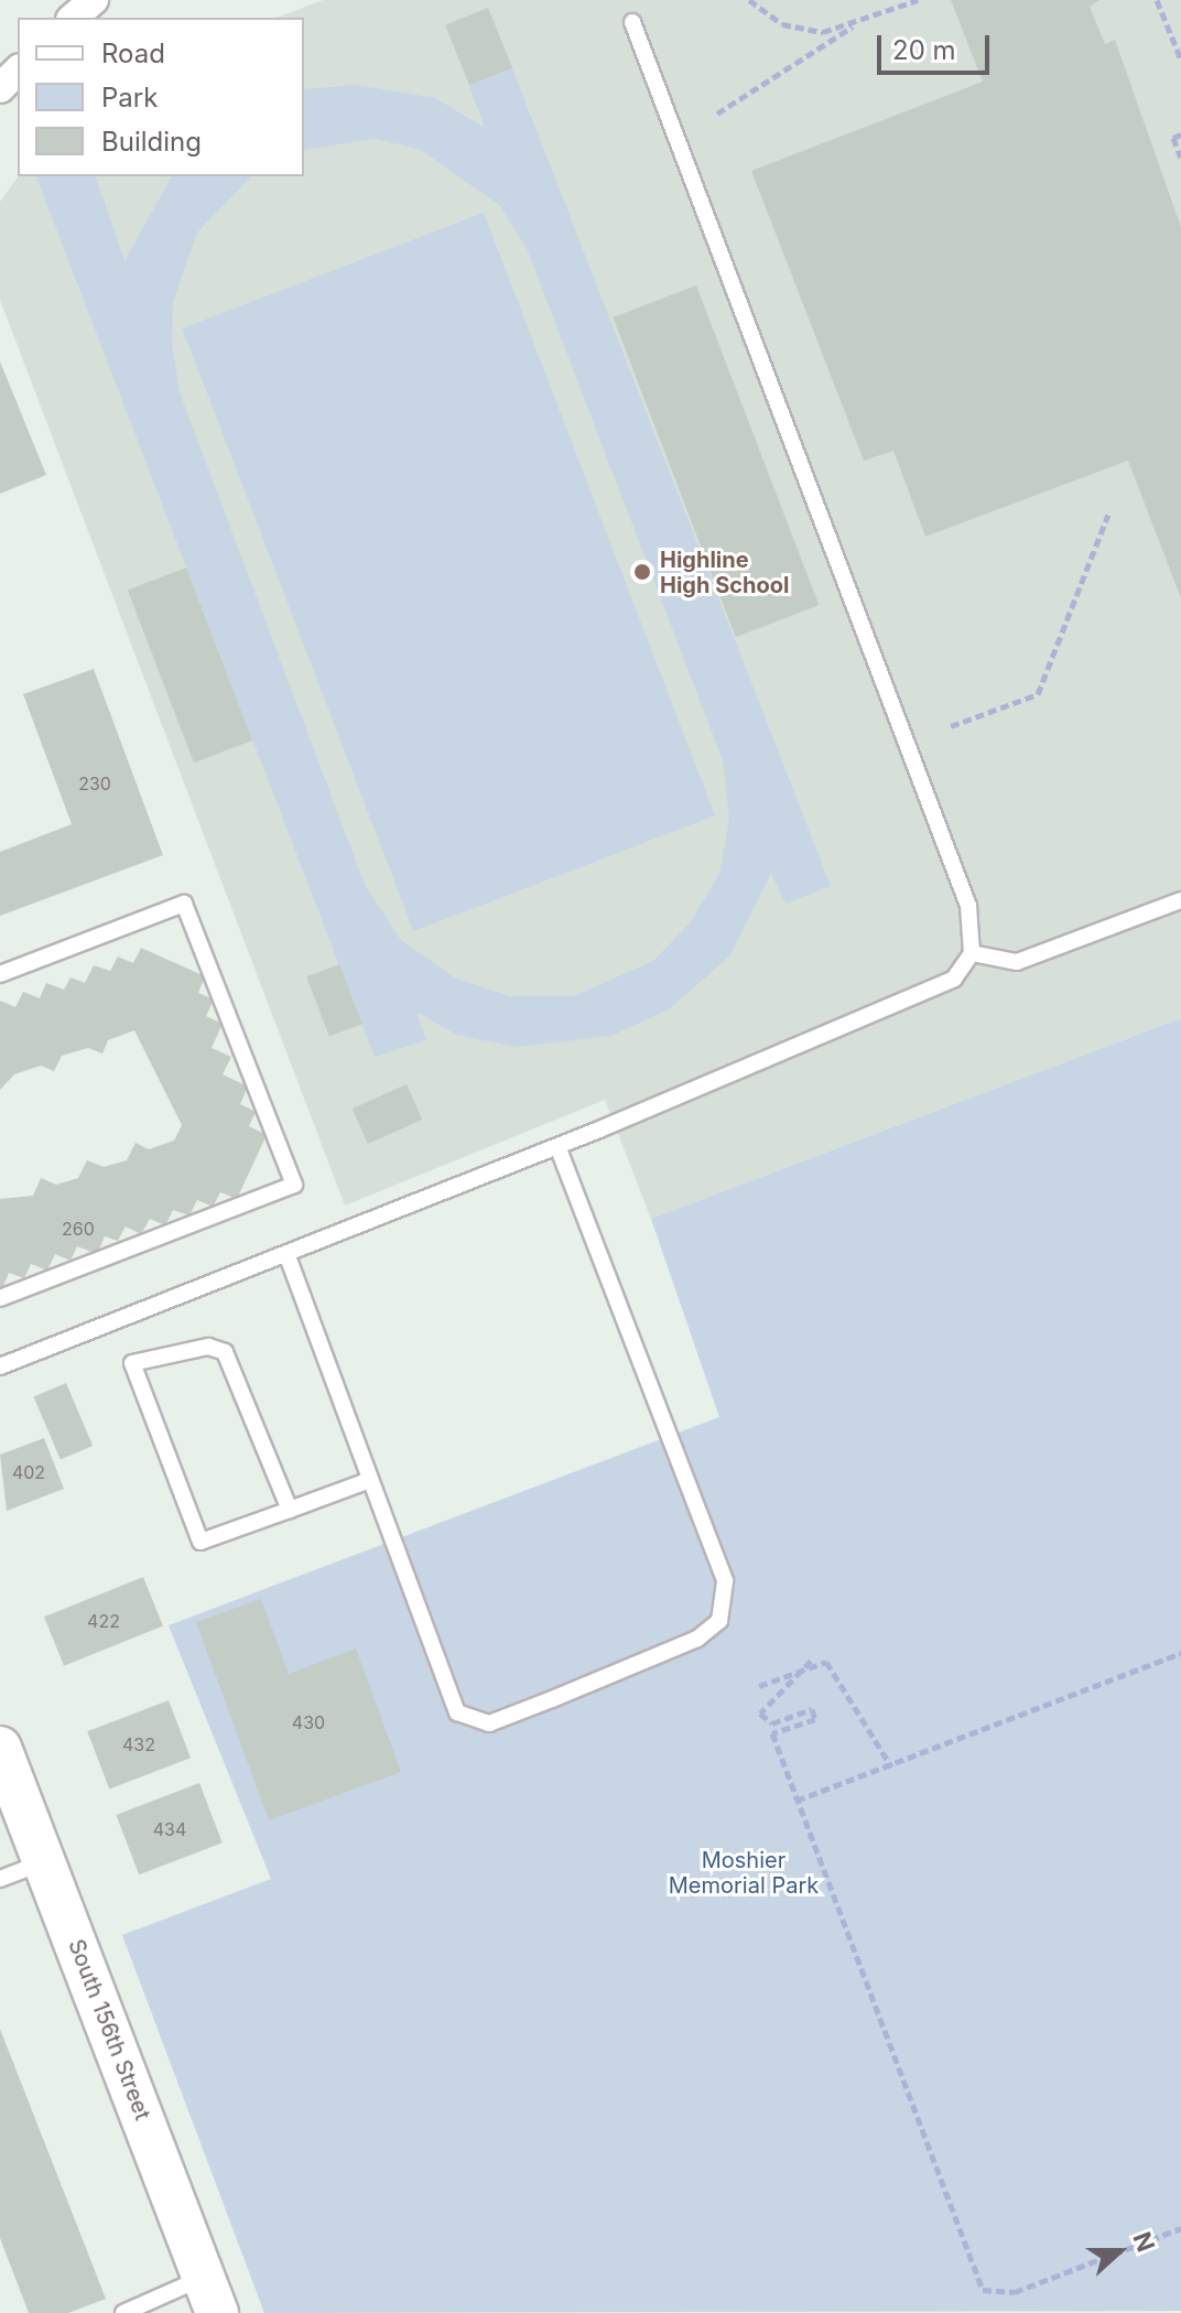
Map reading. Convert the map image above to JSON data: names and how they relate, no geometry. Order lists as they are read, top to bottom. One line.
{"streets":{"main road":["South 156th Street"]},"parks":["Moshier Memorial Park"],"places":["Highline High School"],"house_numbers":["230","260","402","422","430","432","434"],"legend":["Road","Park","Building"],"scale_bar":"20 m","north":"right"}
